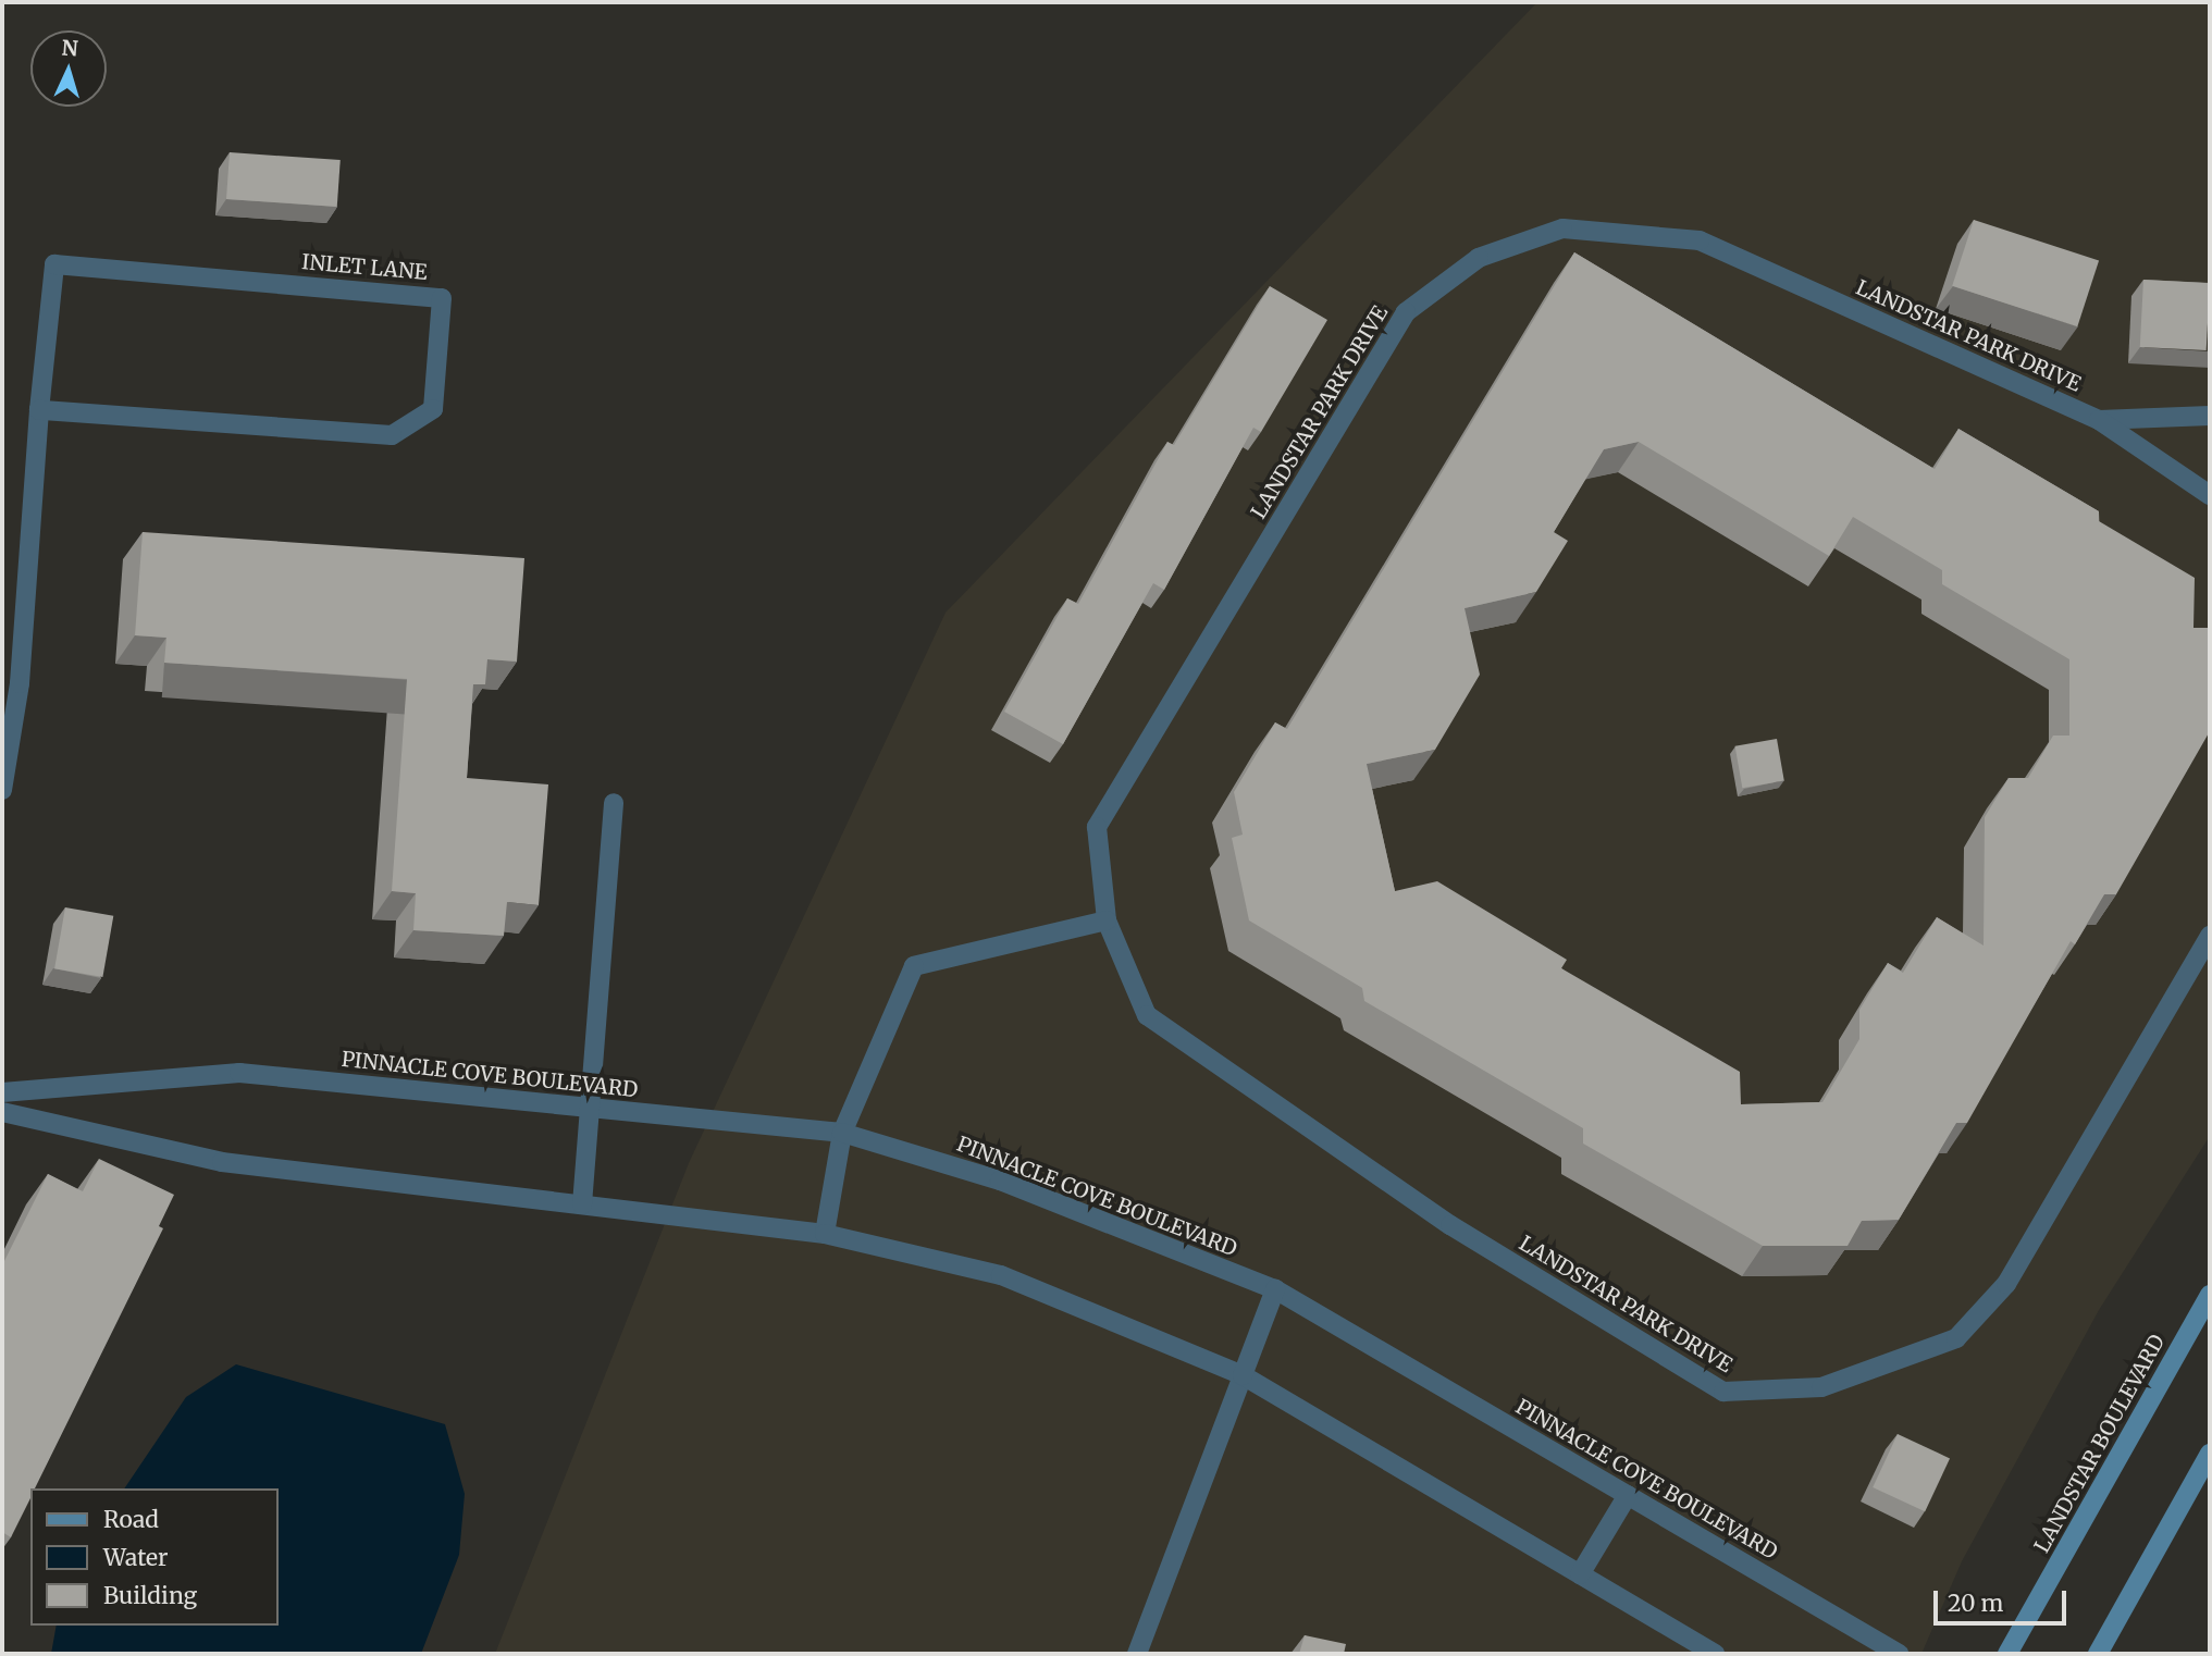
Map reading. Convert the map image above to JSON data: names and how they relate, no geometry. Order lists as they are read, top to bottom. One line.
{"streets":{"street":["INLET LANE","LANDSTAR PARK DRIVE","PINNACLE COVE BOULEVARD","LANDSTAR BOULEVARD"]},"legend":["Road","Water","Building"],"scale_bar":"20 m","north":"top"}
